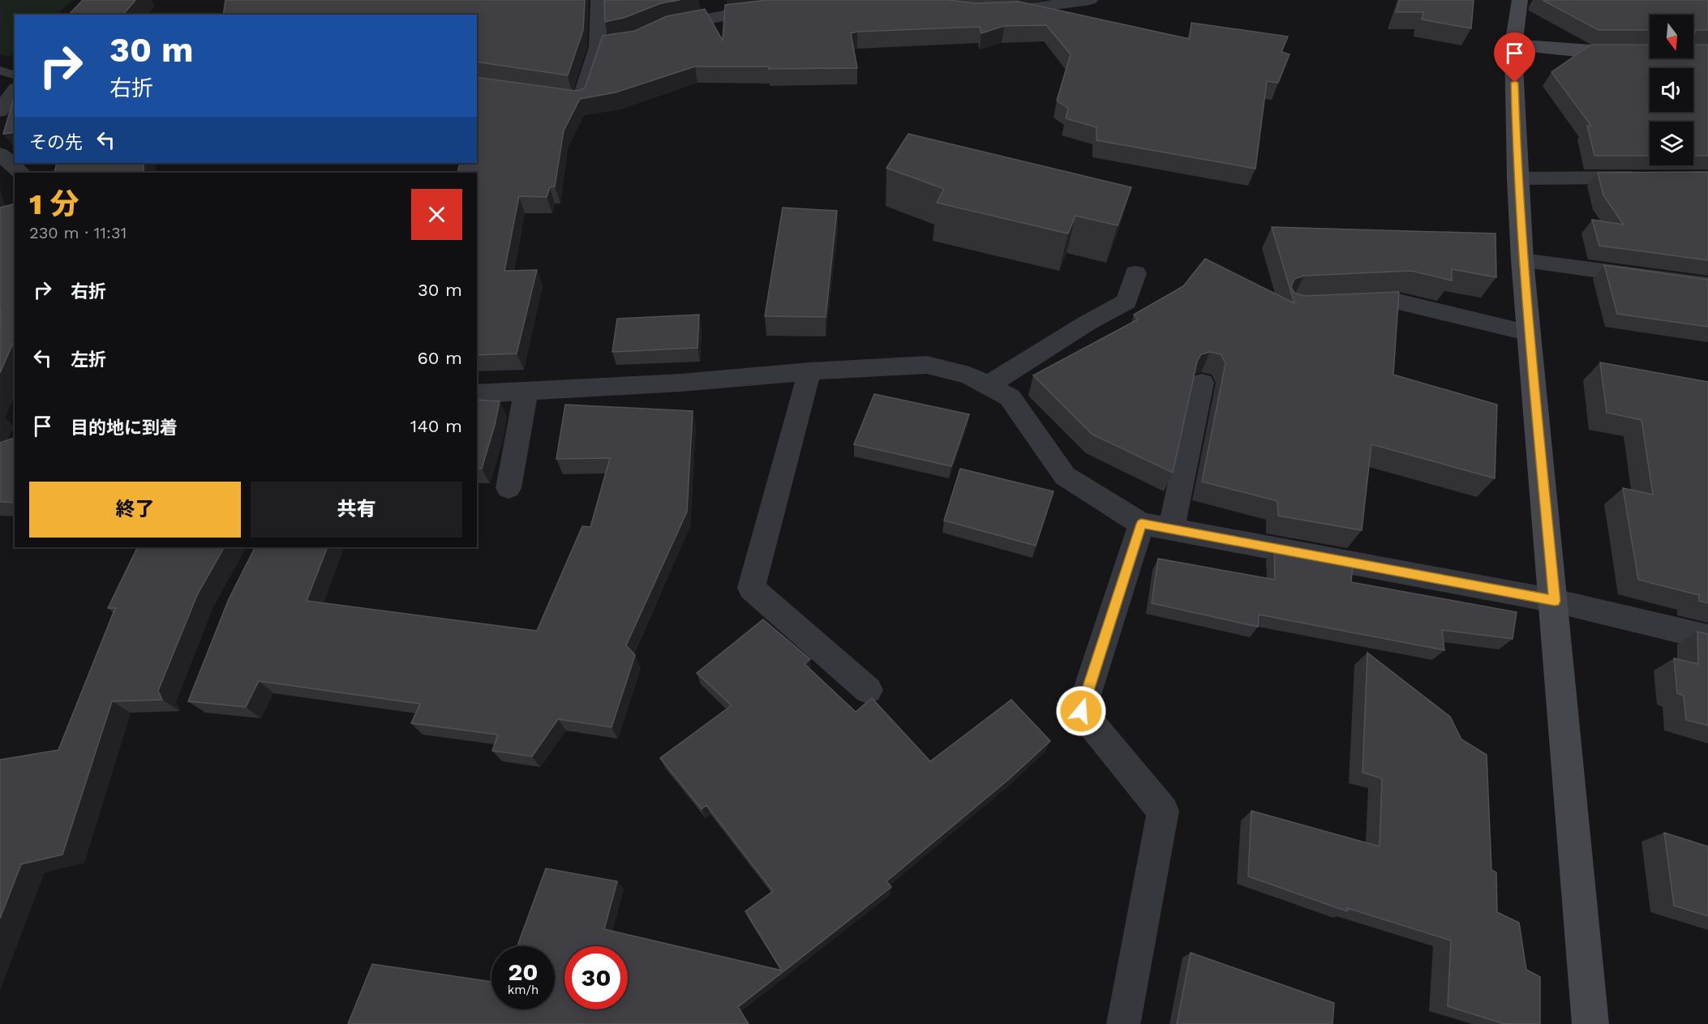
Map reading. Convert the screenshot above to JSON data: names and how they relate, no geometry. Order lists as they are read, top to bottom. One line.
{"north":"bottom","page":{"turn":["30 m","右折"],"then":"その先","heading":["1 分","230 m · 11:31"],"list":[{"name":"右折","value":"30 m"},{"name":"左折","value":"60 m"},{"name":"目的地に到着","value":"140 m"}],"buttons":["終了","共有"],"speed":"20 km/h","limit":"30"}}
